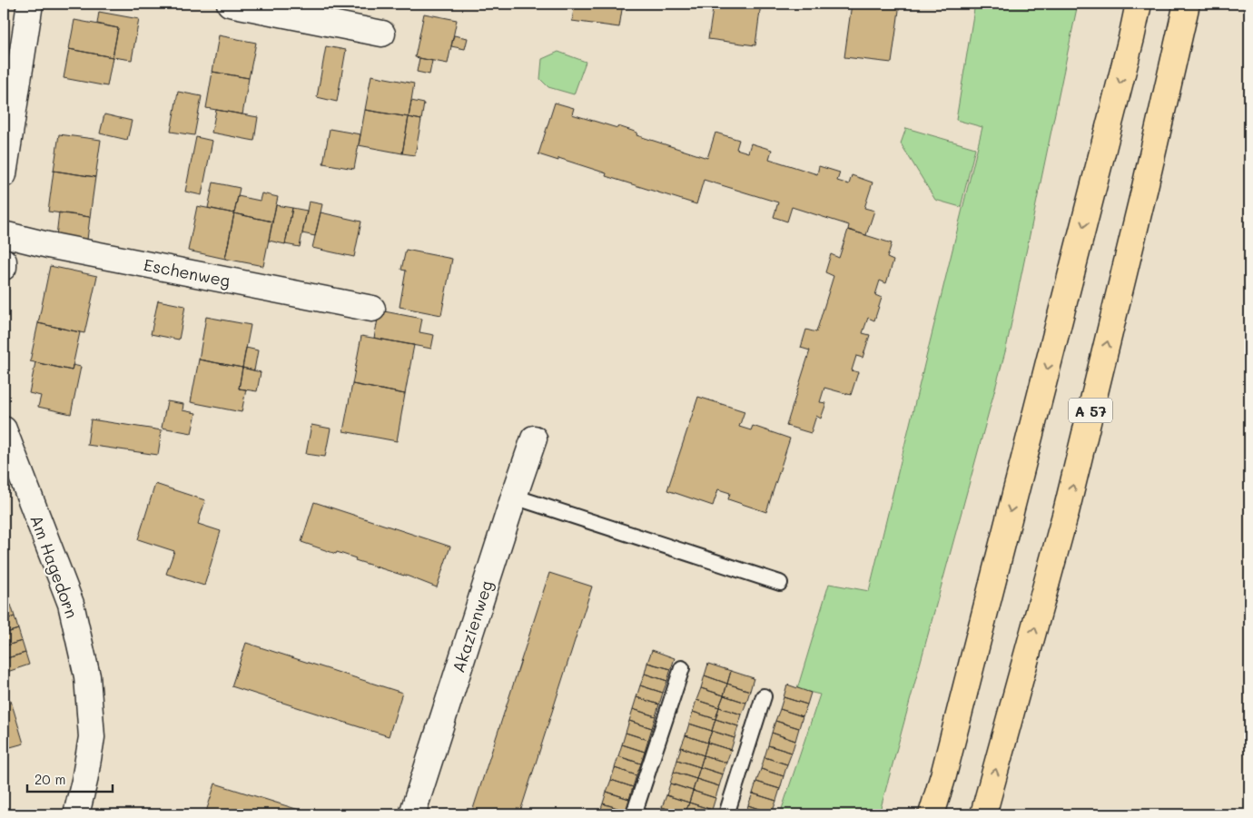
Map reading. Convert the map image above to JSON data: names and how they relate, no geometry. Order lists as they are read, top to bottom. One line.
{"streets":{"highway":["A 57"],"street":["Eschenweg","Am Hagedorn","Akazienweg"]},"scale_bar":"20 m"}
